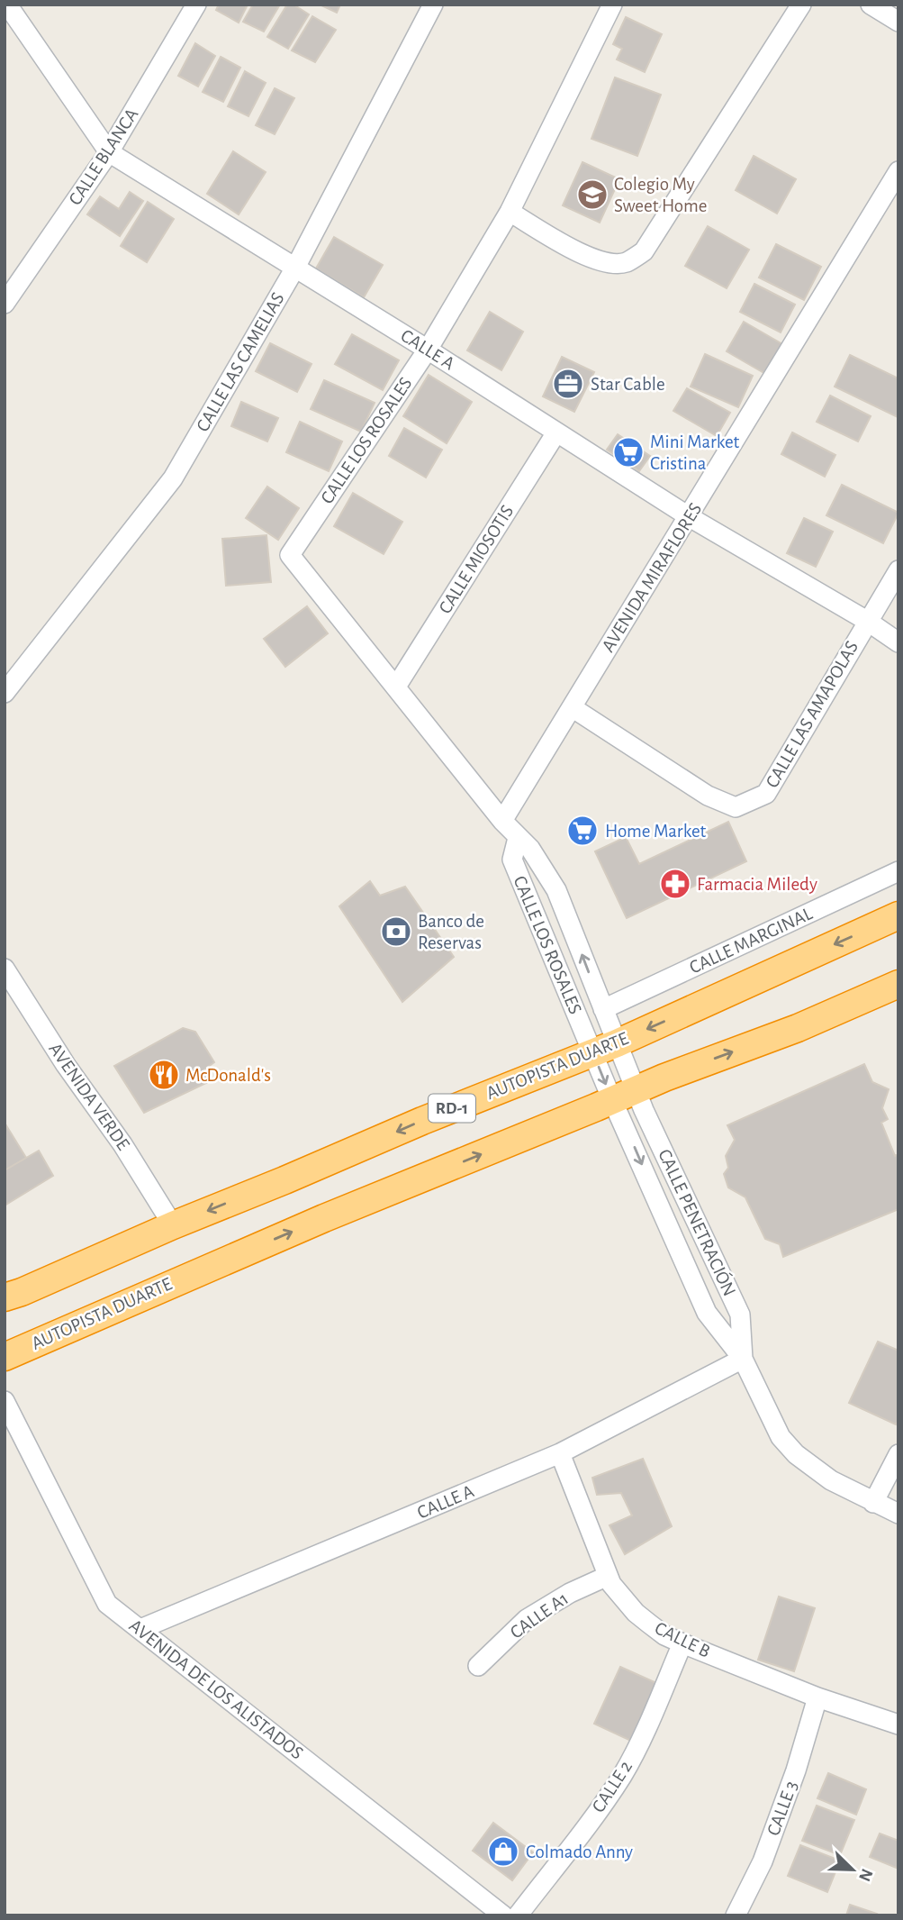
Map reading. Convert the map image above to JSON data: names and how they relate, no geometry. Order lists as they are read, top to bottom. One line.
{"streets":{"highway":["AUTOPISTA DUARTE","RD-1"],"street":["CALLE BLANCA","CALLE A","CALLE LAS CAMELIAS","CALLE LOS ROSALES","CALLE MIOSOTIS","AVENIDA MIRAFLORES","CALLE LAS AMAPOLAS","CALLE MARGINAL","AVENIDA VERDE","CALLE PENETRACIÓN","CALLE A1","CALLE B","AVENIDA DE LOS ALISTADOS","CALLE 2","CALLE 3"]},"crossings":[["CALLE BLANCA","CALLE A"],["CALLE A","CALLE LAS CAMELIAS"],["CALLE A","CALLE LOS ROSALES"],["CALLE A","CALLE MIOSOTIS"],["CALLE A","AVENIDA MIRAFLORES"],["CALLE A","CALLE LAS AMAPOLAS"],["CALLE A","CALLE PENETRACIÓN"],["CALLE A","CALLE B"],["CALLE A","AVENIDA DE LOS ALISTADOS"],["CALLE LOS ROSALES","CALLE MIOSOTIS"],["CALLE LOS ROSALES","AVENIDA MIRAFLORES"],["CALLE LOS ROSALES","CALLE MARGINAL"],["CALLE LOS ROSALES","AUTOPISTA DUARTE"],["AVENIDA MIRAFLORES","CALLE LAS AMAPOLAS"],["AUTOPISTA DUARTE","AVENIDA VERDE"],["AUTOPISTA DUARTE","CALLE PENETRACIÓN"],["CALLE A1","CALLE B"],["CALLE B","CALLE 2"],["CALLE B","CALLE 3"]],"places":{"school or university":["Colegio My Sweet Home"],"office":["Star Cable"],"supermarket":["Mini Market Cristina","Home Market"],"pharmacy":["Farmacia Miledy"],"bank":["Banco de Reservas"],"restaurant":["McDonald's"],"shop":["Colmado Anny"]},"north":"bottom right"}
